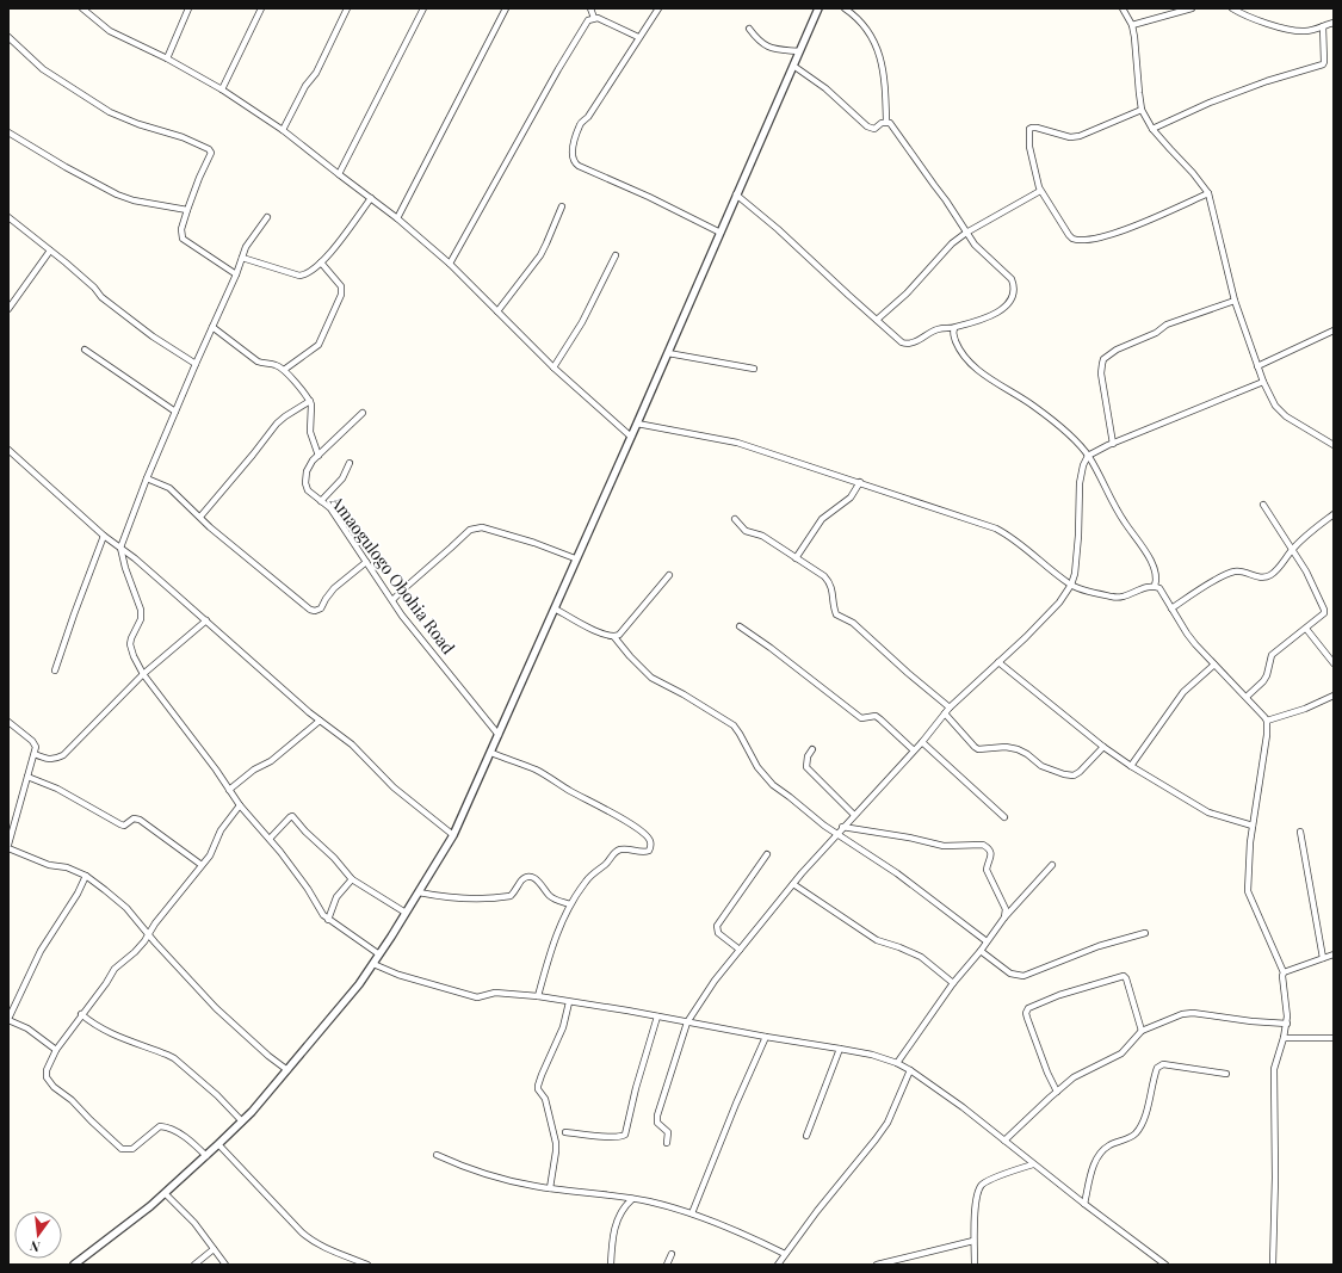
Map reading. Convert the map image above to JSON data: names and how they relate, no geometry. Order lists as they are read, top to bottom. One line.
{"streets":{"street":["Amaogulogo Obohia Road"]},"north":"bottom"}
